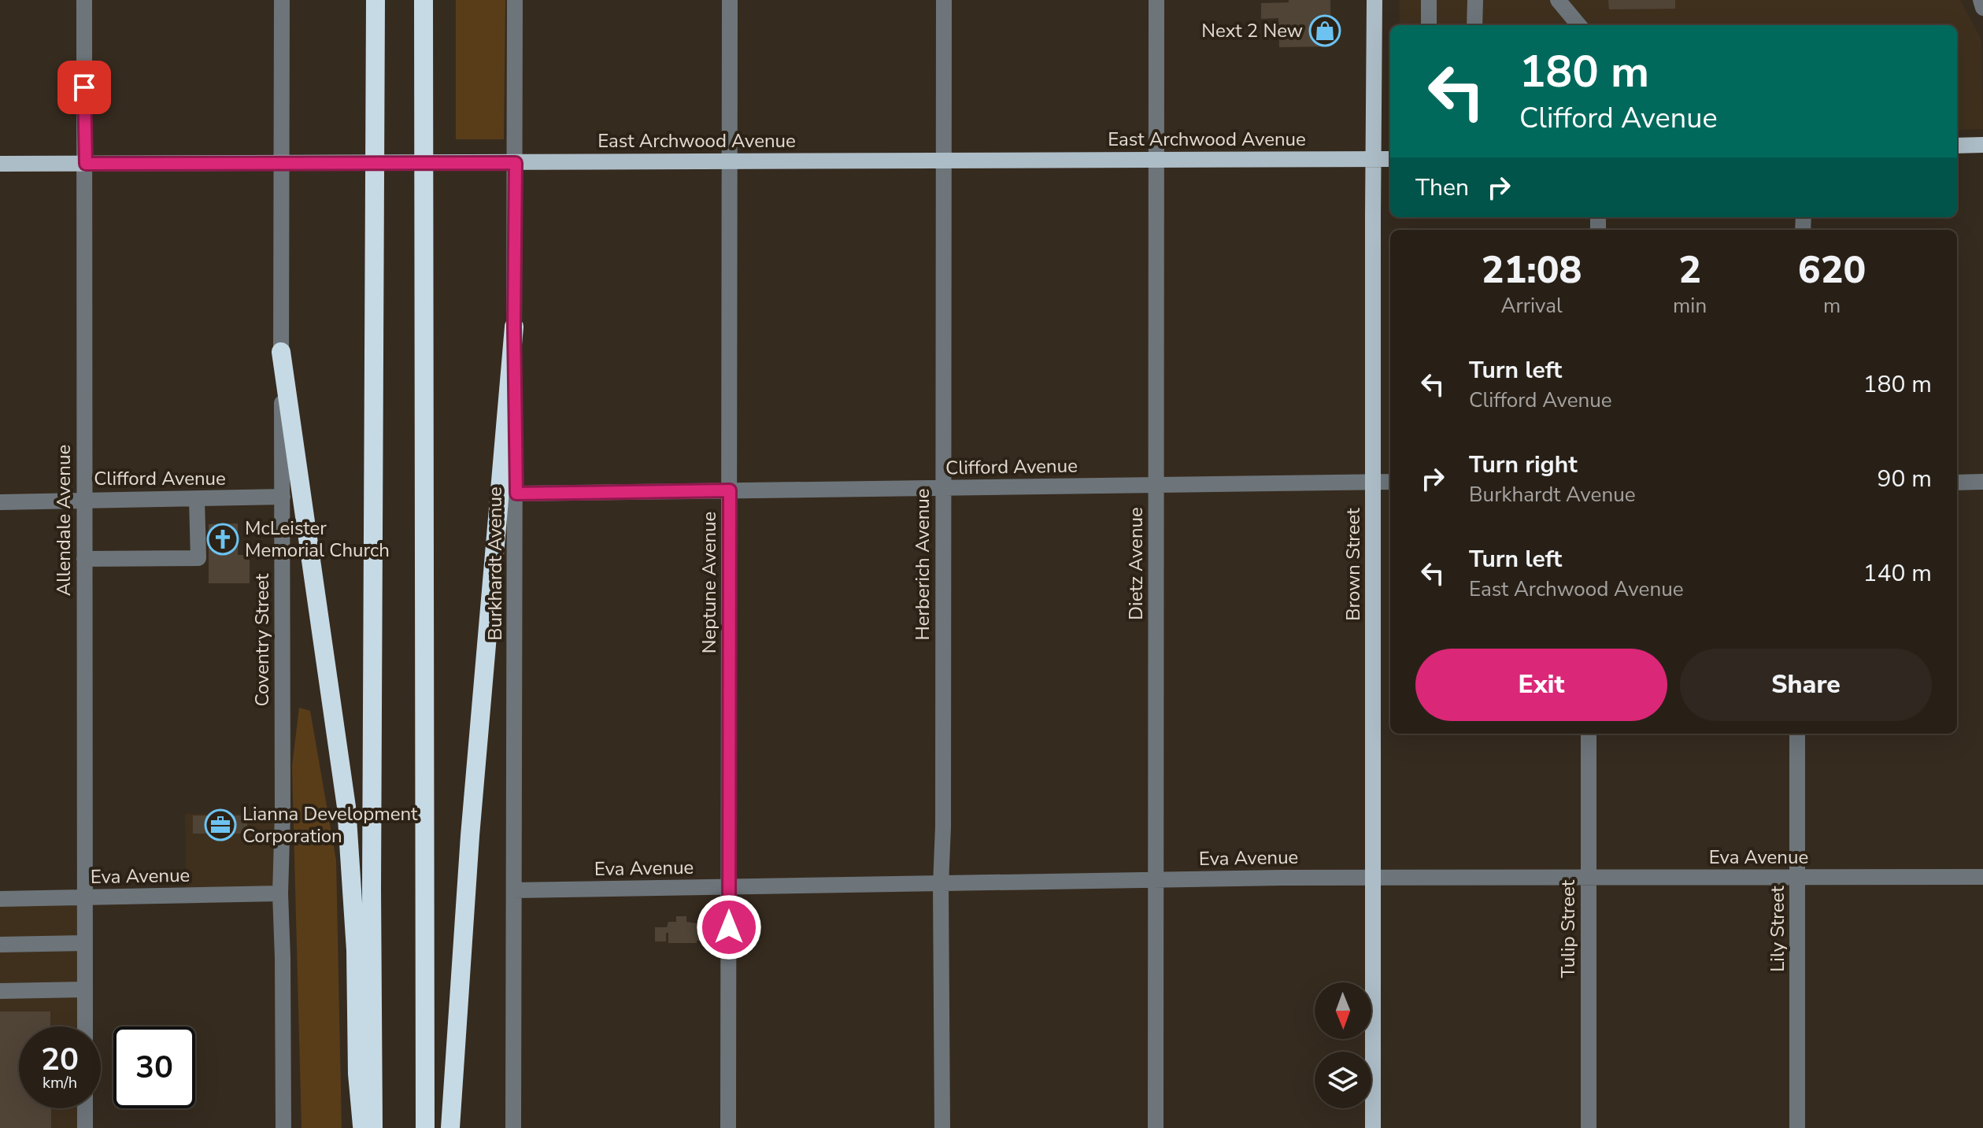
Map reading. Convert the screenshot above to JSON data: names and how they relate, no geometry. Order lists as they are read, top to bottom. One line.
{"streets":{"main road":["East Archwood Avenue","Brown Street"],"street":["Clifford Avenue","Allendale Avenue","Burkhardt Avenue","Dietz Avenue","Herberich Avenue","Neptune Avenue","Coventry Street","Eva Avenue","Tulip Street","Lily Street"]},"crossings":[["East Archwood Avenue","Allendale Avenue"],["East Archwood Avenue","Burkhardt Avenue"],["East Archwood Avenue","Dietz Avenue"],["East Archwood Avenue","Herberich Avenue"],["East Archwood Avenue","Brown Street"],["East Archwood Avenue","Neptune Avenue"],["East Archwood Avenue","Coventry Street"],["Clifford Avenue","Allendale Avenue"],["Clifford Avenue","Burkhardt Avenue"],["Clifford Avenue","Dietz Avenue"],["Clifford Avenue","Herberich Avenue"],["Clifford Avenue","Brown Street"],["Clifford Avenue","Neptune Avenue"],["Clifford Avenue","Coventry Street"],["Allendale Avenue","Eva Avenue"],["Burkhardt Avenue","Eva Avenue"],["Dietz Avenue","Eva Avenue"],["Herberich Avenue","Eva Avenue"],["Brown Street","Eva Avenue"],["Neptune Avenue","Eva Avenue"],["Coventry Street","Eva Avenue"],["Eva Avenue","Tulip Street"],["Eva Avenue","Lily Street"]],"places":{"shop":["Next 2 New"],"church":["McLeister Memorial Church"],"office":["Lianna Development Corporation"]},"north":"bottom","page":{"turn":["180 m","Clifford Avenue"],"then":"Then","eta":["21:08","Arrival","2","min","620","m"],"list":[{"name":"Turn left","note":"Clifford Avenue","value":"180 m"},{"name":"Turn right","note":"Burkhardt Avenue","value":"90 m"},{"name":"Turn left","note":"East Archwood Avenue","value":"140 m"}],"buttons":["Exit","Share"],"speed":"20 km/h","limit":"30"}}
